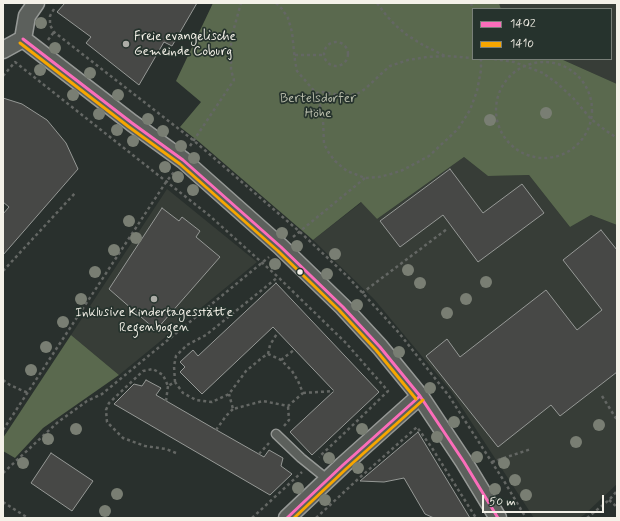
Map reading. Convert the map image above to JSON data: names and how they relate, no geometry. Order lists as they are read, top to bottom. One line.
{"parks":["Bertelsdorfer Höhe"],"places":["Freie evangelische Gemeinde Coburg","Inklusive Kindertagesstätte Regenbogen"],"lines":["transit line 1402","transit line 1410"],"legend":["1402","1410"],"scale_bar":"50 m"}
